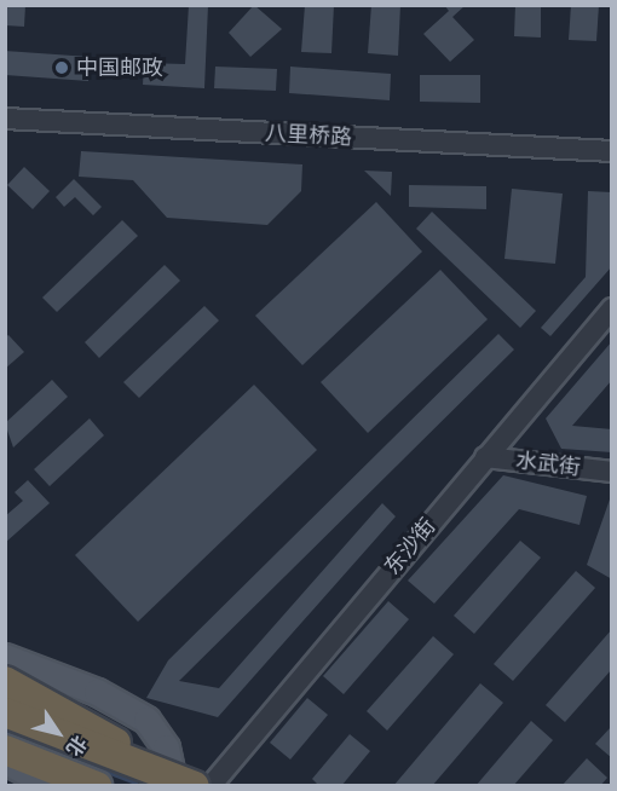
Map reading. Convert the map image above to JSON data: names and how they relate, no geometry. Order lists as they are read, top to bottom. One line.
{"streets":{"street":["八里桥路","水武街","东沙街"]},"crossings":[["水武街","东沙街"]],"places":["中国邮政"],"north":"bottom right"}
